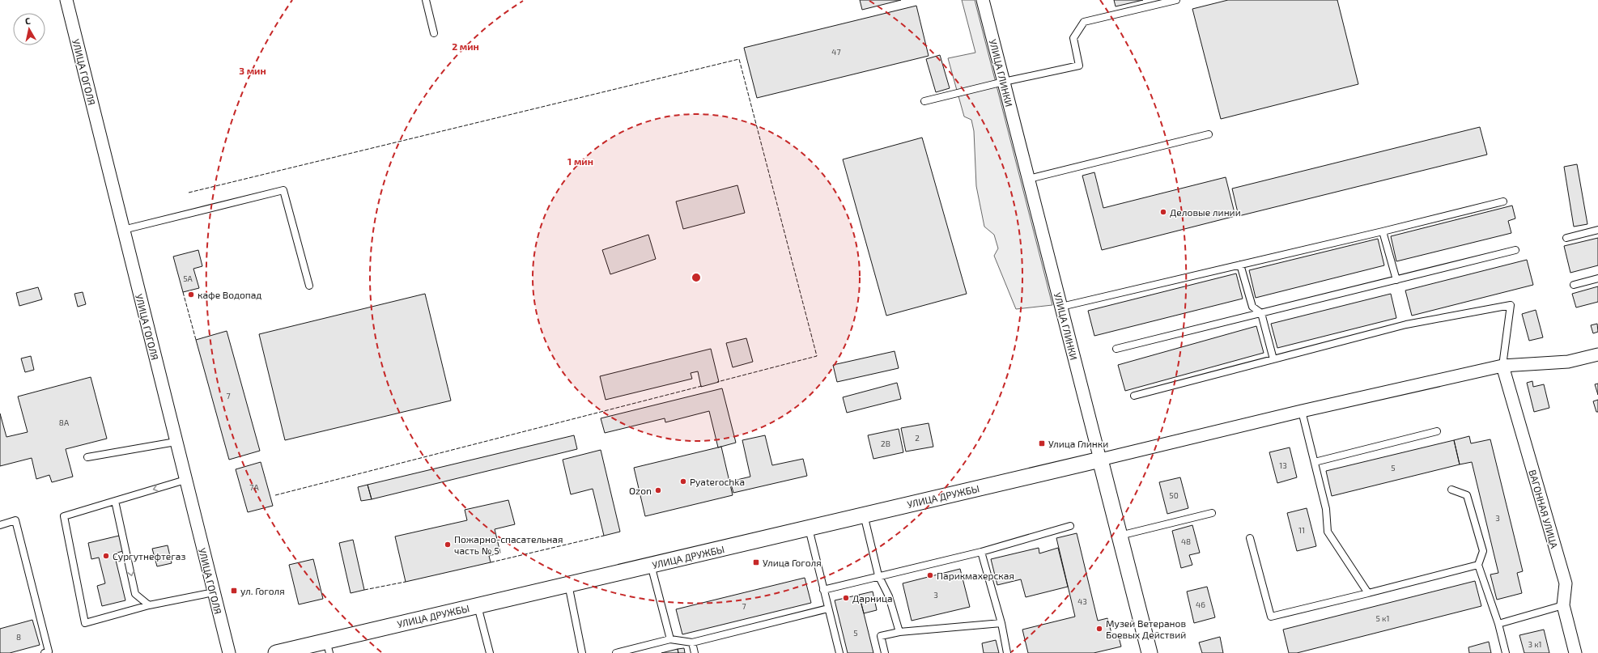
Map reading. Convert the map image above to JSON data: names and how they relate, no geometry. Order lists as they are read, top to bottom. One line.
{"streets":{"street":["УЛИЦА ГОГОЛЯ","УЛИЦА ГЛИНКИ","УЛИЦА ДРУЖБЫ","ВАГОННАЯ УЛИЦА"]},"crossings":[["УЛИЦА ГЛИНКИ","УЛИЦА ДРУЖБЫ"]],"places":{"other":["Деловые линии","кафе Водопад","Pyaterochka","Ozon","Пожарно-спасательная часть № 5","Сургутнефтегаз","Парикмахерская","Дарница","Музей Ветеранов Боевых Действий"],"transit":["Улица Глинки","Улица Гоголя","ул. Гоголя"]},"house_numbers":["47","5А","7","8А","2","2В","13","5","7А","50","3","11","48","3","43","46","7","5 к1","5","8","3 к1"],"north":"top","rings":["2 мин","3 мин","1 мин"]}
